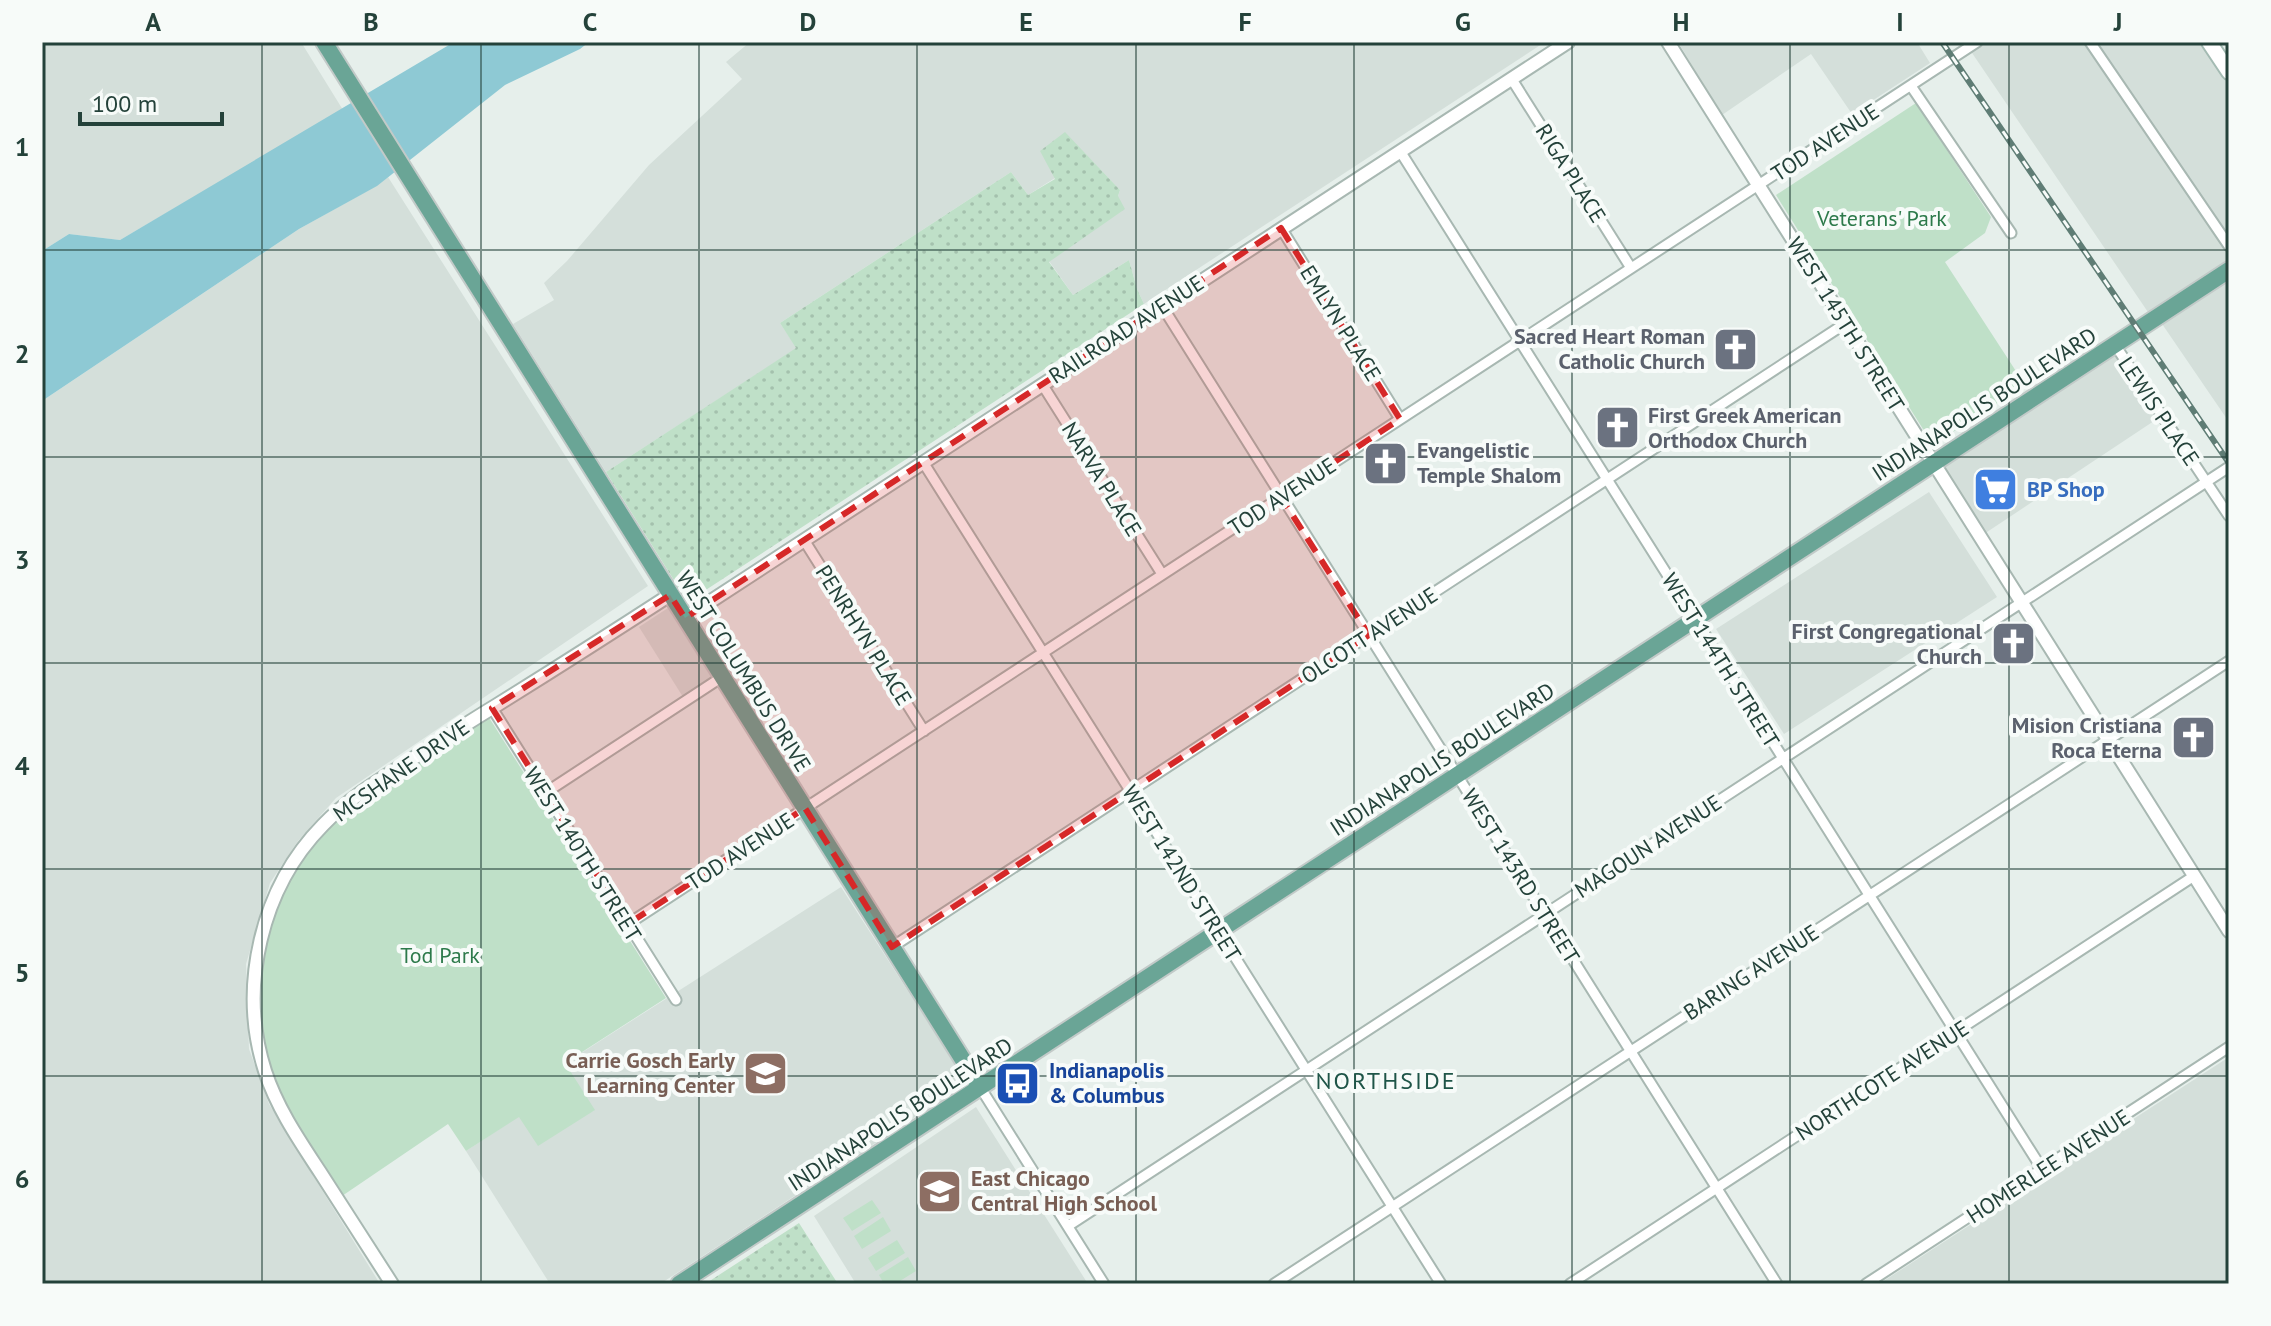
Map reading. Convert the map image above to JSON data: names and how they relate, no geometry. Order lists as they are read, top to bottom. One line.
{"streets":{"main road":["INDIANAPOLIS BOULEVARD","WEST COLUMBUS DRIVE"],"street":["TOD AVENUE","RIGA PLACE","EMLYN PLACE","WEST 145TH STREET","RAILROAD AVENUE","LEWIS PLACE","NARVA PLACE","PENRHYN PLACE","OLCOTT AVENUE","WEST 144TH STREET","MCSHANE DRIVE","MAGOUN AVENUE","WEST 140TH STREET","WEST 142ND STREET","WEST 143RD STREET","BARING AVENUE","NORTHCOTE AVENUE","HOMERLEE AVENUE"]},"crossings":[["TOD AVENUE","RIGA PLACE"],["TOD AVENUE","EMLYN PLACE"],["TOD AVENUE","WEST 145TH STREET"],["TOD AVENUE","NARVA PLACE"],["TOD AVENUE","PENRHYN PLACE"],["TOD AVENUE","WEST 144TH STREET"],["TOD AVENUE","WEST COLUMBUS DRIVE"],["TOD AVENUE","WEST 140TH STREET"],["TOD AVENUE","WEST 142ND STREET"],["TOD AVENUE","WEST 143RD STREET"],["RIGA PLACE","RAILROAD AVENUE"],["EMLYN PLACE","RAILROAD AVENUE"],["WEST 145TH STREET","INDIANAPOLIS BOULEVARD"],["WEST 145TH STREET","OLCOTT AVENUE"],["WEST 145TH STREET","MAGOUN AVENUE"],["WEST 145TH STREET","BARING AVENUE"],["WEST 145TH STREET","NORTHCOTE AVENUE"],["RAILROAD AVENUE","NARVA PLACE"],["RAILROAD AVENUE","PENRHYN PLACE"],["RAILROAD AVENUE","WEST 144TH STREET"],["RAILROAD AVENUE","WEST COLUMBUS DRIVE"],["RAILROAD AVENUE","WEST 142ND STREET"],["RAILROAD AVENUE","WEST 143RD STREET"],["INDIANAPOLIS BOULEVARD","LEWIS PLACE"],["INDIANAPOLIS BOULEVARD","WEST 144TH STREET"],["INDIANAPOLIS BOULEVARD","WEST COLUMBUS DRIVE"],["INDIANAPOLIS BOULEVARD","WEST 142ND STREET"],["INDIANAPOLIS BOULEVARD","WEST 143RD STREET"],["LEWIS PLACE","MAGOUN AVENUE"],["OLCOTT AVENUE","WEST 144TH STREET"],["OLCOTT AVENUE","WEST COLUMBUS DRIVE"],["OLCOTT AVENUE","WEST 142ND STREET"],["OLCOTT AVENUE","WEST 143RD STREET"],["WEST 144TH STREET","MAGOUN AVENUE"],["WEST 144TH STREET","BARING AVENUE"],["WEST 144TH STREET","NORTHCOTE AVENUE"],["WEST 144TH STREET","HOMERLEE AVENUE"],["WEST COLUMBUS DRIVE","MCSHANE DRIVE"],["WEST COLUMBUS DRIVE","MAGOUN AVENUE"],["MCSHANE DRIVE","WEST 140TH STREET"],["MAGOUN AVENUE","WEST 142ND STREET"],["MAGOUN AVENUE","WEST 143RD STREET"],["WEST 142ND STREET","BARING AVENUE"],["WEST 143RD STREET","BARING AVENUE"],["WEST 143RD STREET","NORTHCOTE AVENUE"]],"districts":["NORTHSIDE"],"parks":["Veterans' Park","Tod Park"],"places":{"church":["Sacred Heart Roman Catholic Church","First Greek American Orthodox Church","Evangelistic Temple Shalom","First Congregational Church","Mision Cristiana Roca Eterna"],"supermarket":["BP Shop"],"school or university":["Carrie Gosch Early Learning Center","East Chicago Central High School"],"bus stop":["Indianapolis & Columbus"]},"scale_bar":"100 m","grid":{"columns":["A","B","C","D","E","F","G","H","I","J"],"rows":["1","2","3","4","5","6"]}}
